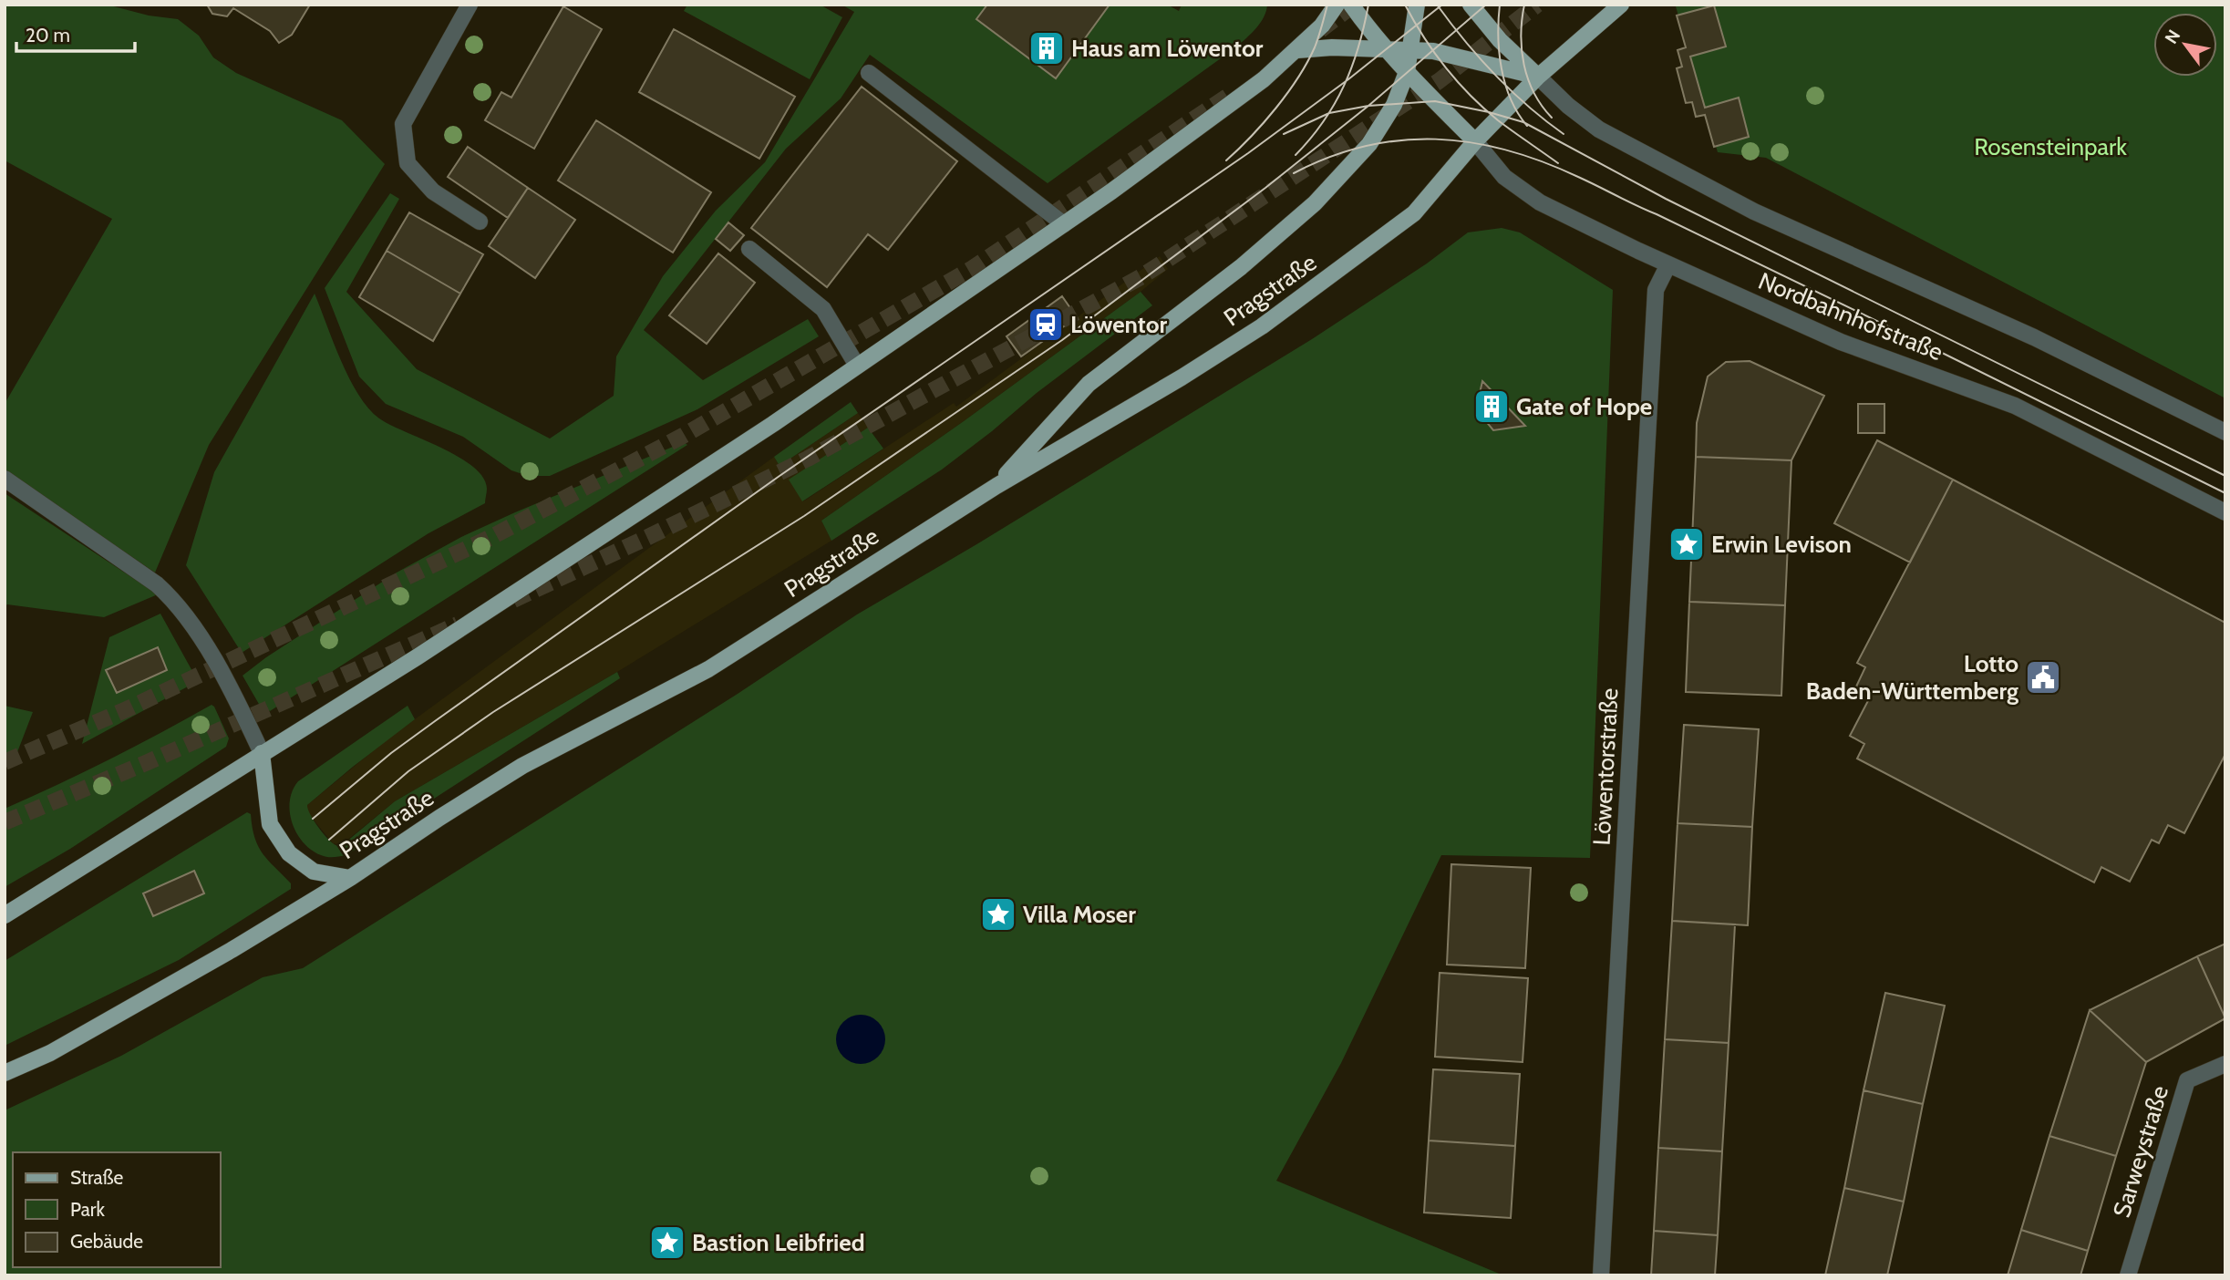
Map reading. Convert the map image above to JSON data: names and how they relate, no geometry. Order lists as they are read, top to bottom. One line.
{"streets":{"main road":["Pragstraße"],"street":["Nordbahnhofstraße","Löwentorstraße","Sarweystraße"]},"crossings":[["Pragstraße","Nordbahnhofstraße"],["Nordbahnhofstraße","Löwentorstraße"]],"parks":["Rosensteinpark"],"places":{"building":["Haus am Löwentor","Gate of Hope"],"station":["Löwentor"],"place":["Erwin Levison","Villa Moser","Bastion Leibfried"],"public building":["Lotto Baden-Württemberg"]},"legend":["Straße","Park","Gebäude"],"scale_bar":"20 m","north":"top left"}
